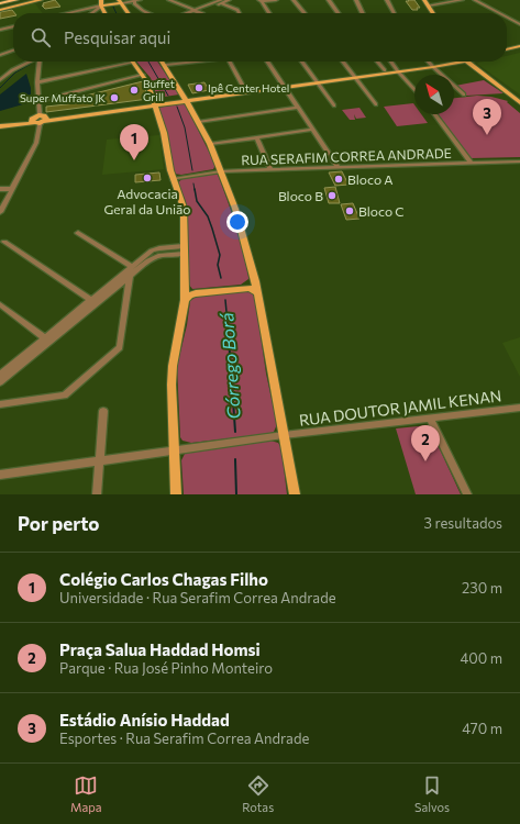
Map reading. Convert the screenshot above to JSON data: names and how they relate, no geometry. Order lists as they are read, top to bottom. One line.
{"streets":{"street":["RUA SERAFIM CORREA ANDRADE","RUA DOUTOR JAMIL KENAN"]},"water":["Córrego Borá"],"places":["Ipê Center Hotel","Buffet Grill","Super Muffato JK","Advocacia Geral da União","Bloco A","Bloco B","Bloco C"],"north":"top left","page":{"search":"Pesquisar aqui","pins":["3","1","2"],"heading":["Por perto","3 resultados"],"list":[{"mark":"1","name":"Colégio Carlos Chagas Filho","note":"Universidade · Rua Serafim Correa Andrade","value":"230 m"},{"mark":"2","name":"Praça Salua Haddad Homsi","note":"Parque · Rua José Pinho Monteiro","value":"400 m"},{"mark":"3","name":"Estádio Anísio Haddad","note":"Esportes · Rua Serafim Correa Andrade","value":"470 m"}],"nav":["Mapa","Rotas","Salvos"]}}
